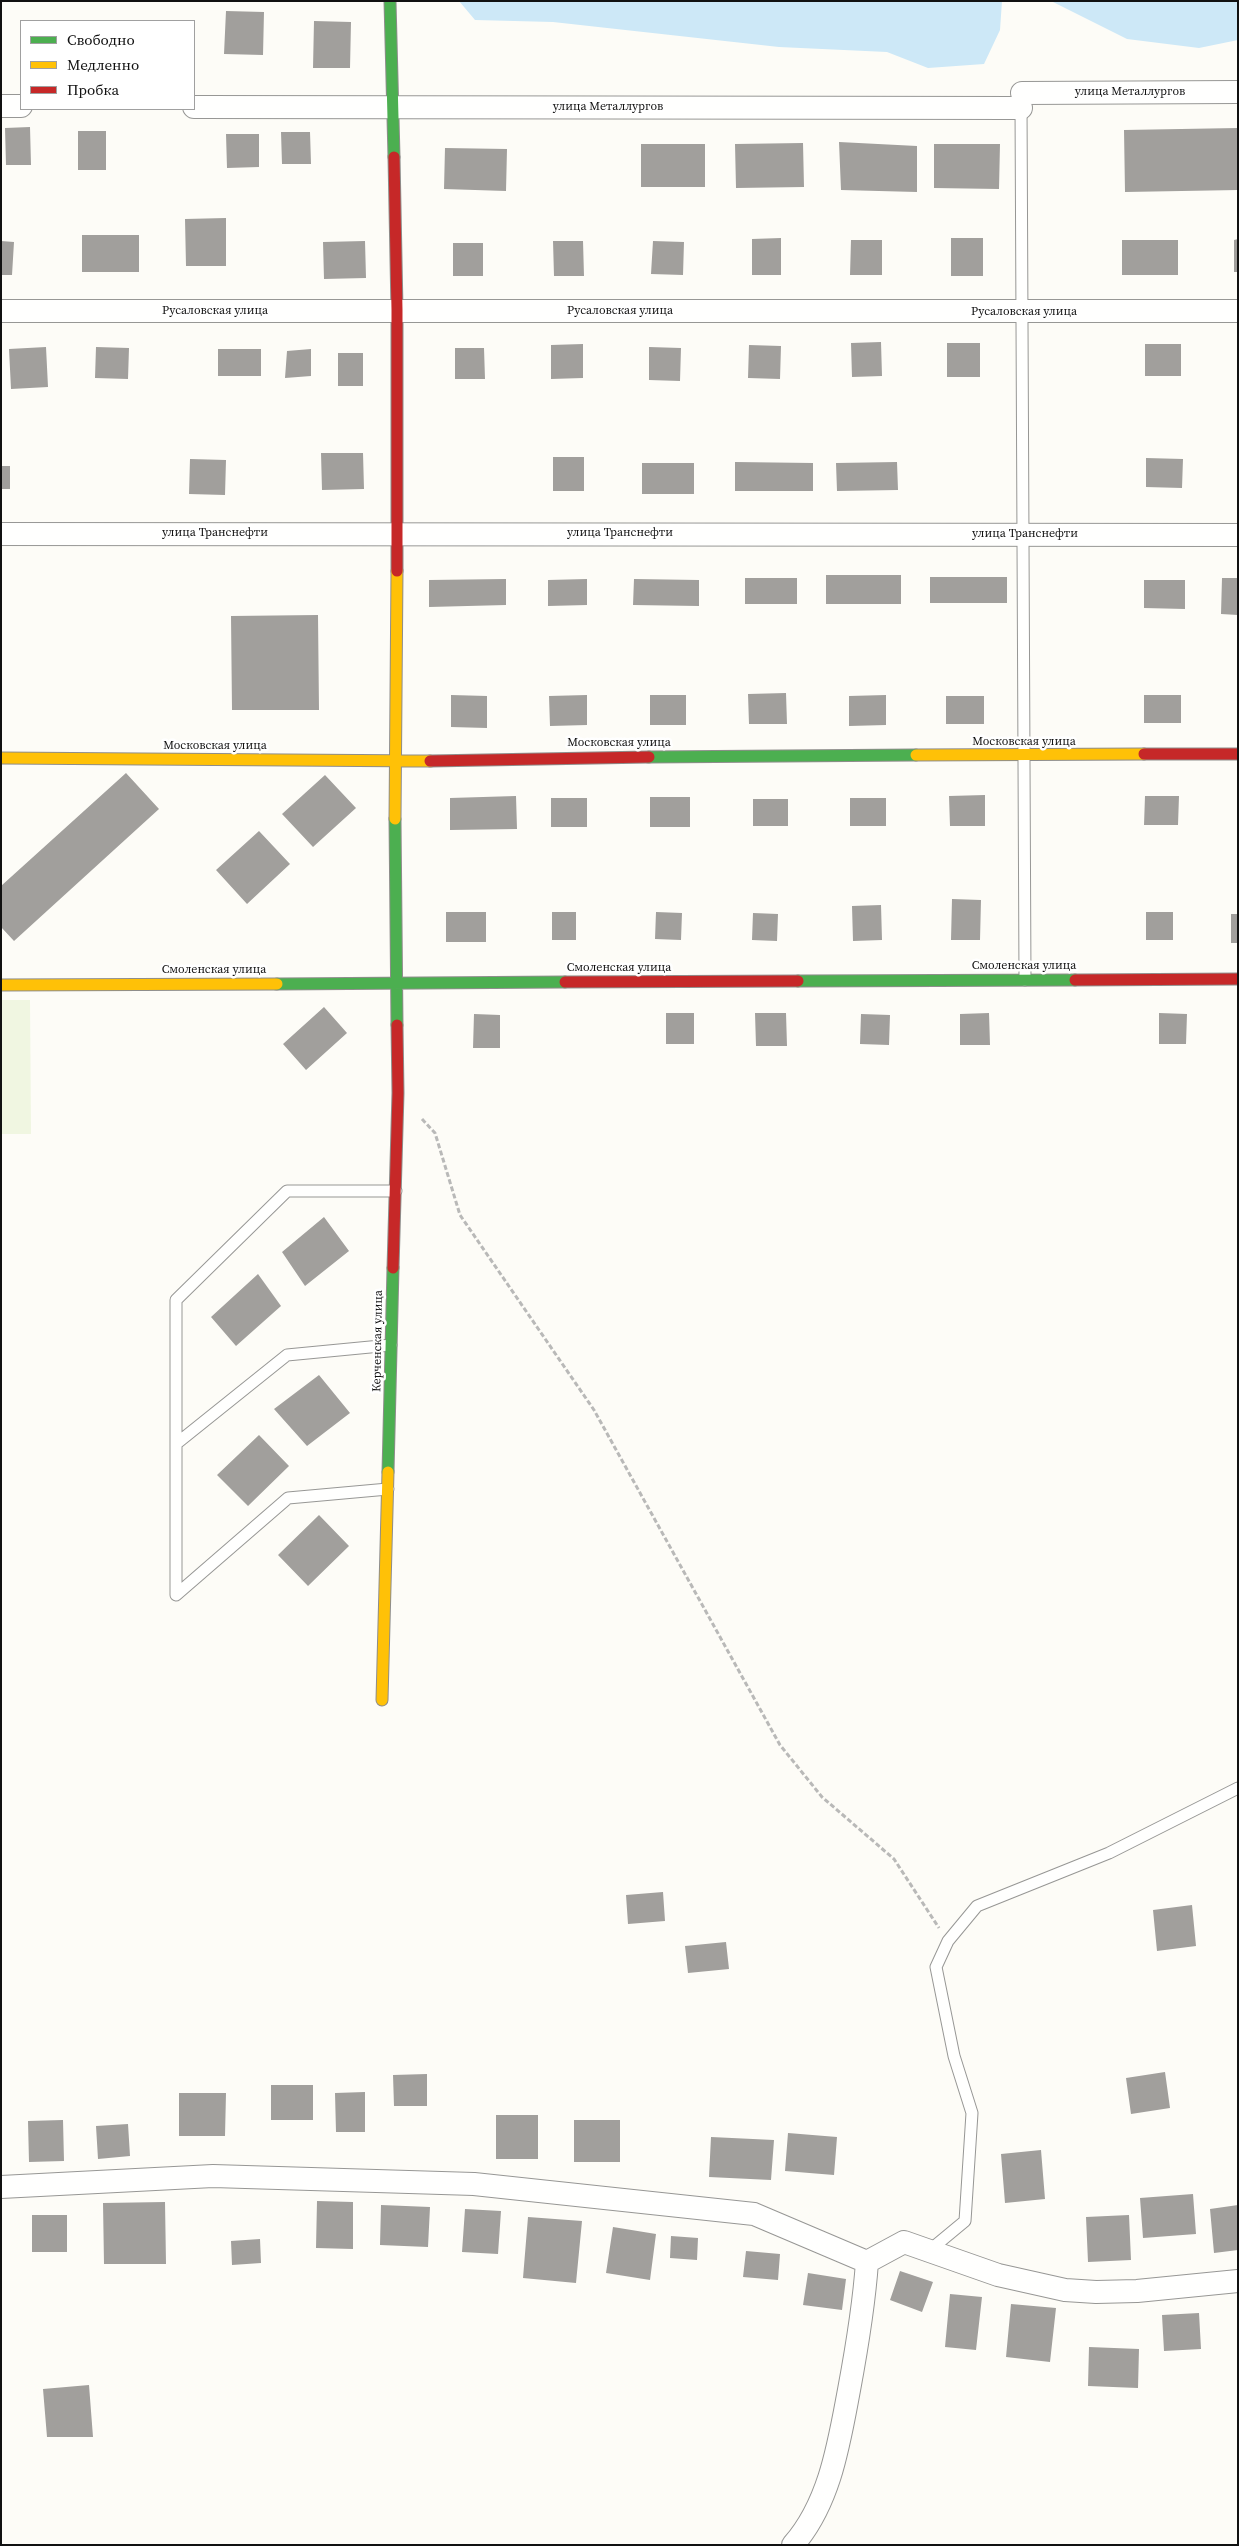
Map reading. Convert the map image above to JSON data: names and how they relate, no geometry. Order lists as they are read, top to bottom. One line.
{"streets":{"street":["улица Металлургов","Русаловская улица","улица Транснефти","Московская улица","Смоленская улица","Керченская улица"]},"crossings":[["улица Металлургов","Керченская улица"],["Русаловская улица","Керченская улица"],["улица Транснефти","Керченская улица"],["Московская улица","Керченская улица"],["Смоленская улица","Керченская улица"]],"legend":["Свободно","Медленно","Пробка"]}
